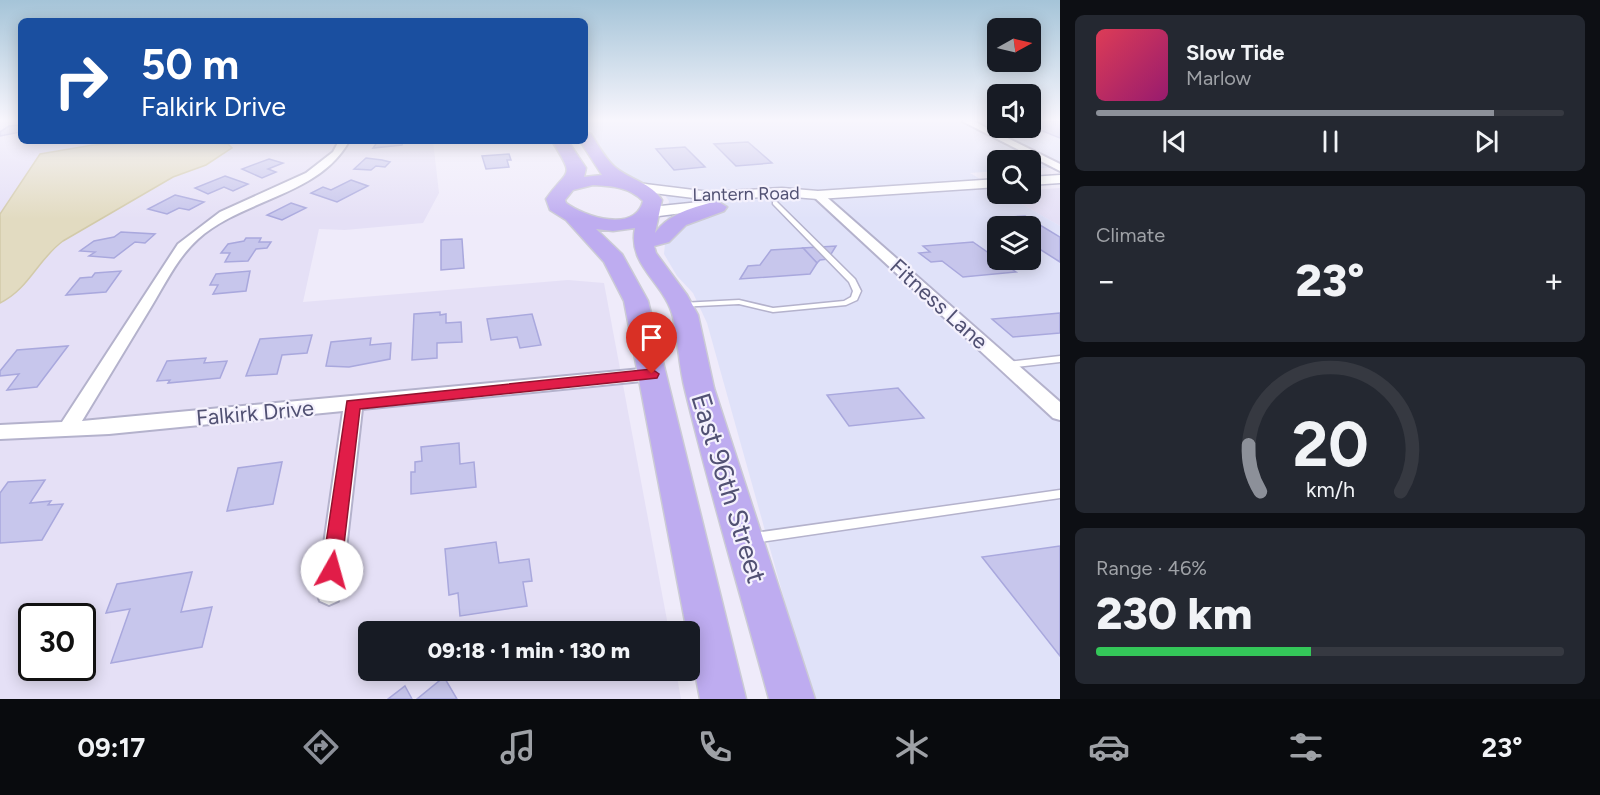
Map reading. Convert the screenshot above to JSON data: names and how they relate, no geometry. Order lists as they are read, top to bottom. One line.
{"streets":{"main road":["East 96th Street"],"street":["Lantern Road","Fitness Lane","Falkirk Drive"]},"crossings":[["Lantern Road","Fitness Lane"],["Lantern Road","East 96th Street"],["Falkirk Drive","East 96th Street"]],"north":"right","page":{"turn":["50 m","Falkirk Drive"],"song":["Slow Tide","Marlow"],"tile":["Climate",["Range · 46%","230 km"]],"heat":["−","23°","+"],"limit":"30","trip":"09:18 · 1 min · 130 m","tabs":["09:17","23°"],"gauge":["20","km/h"]}}
